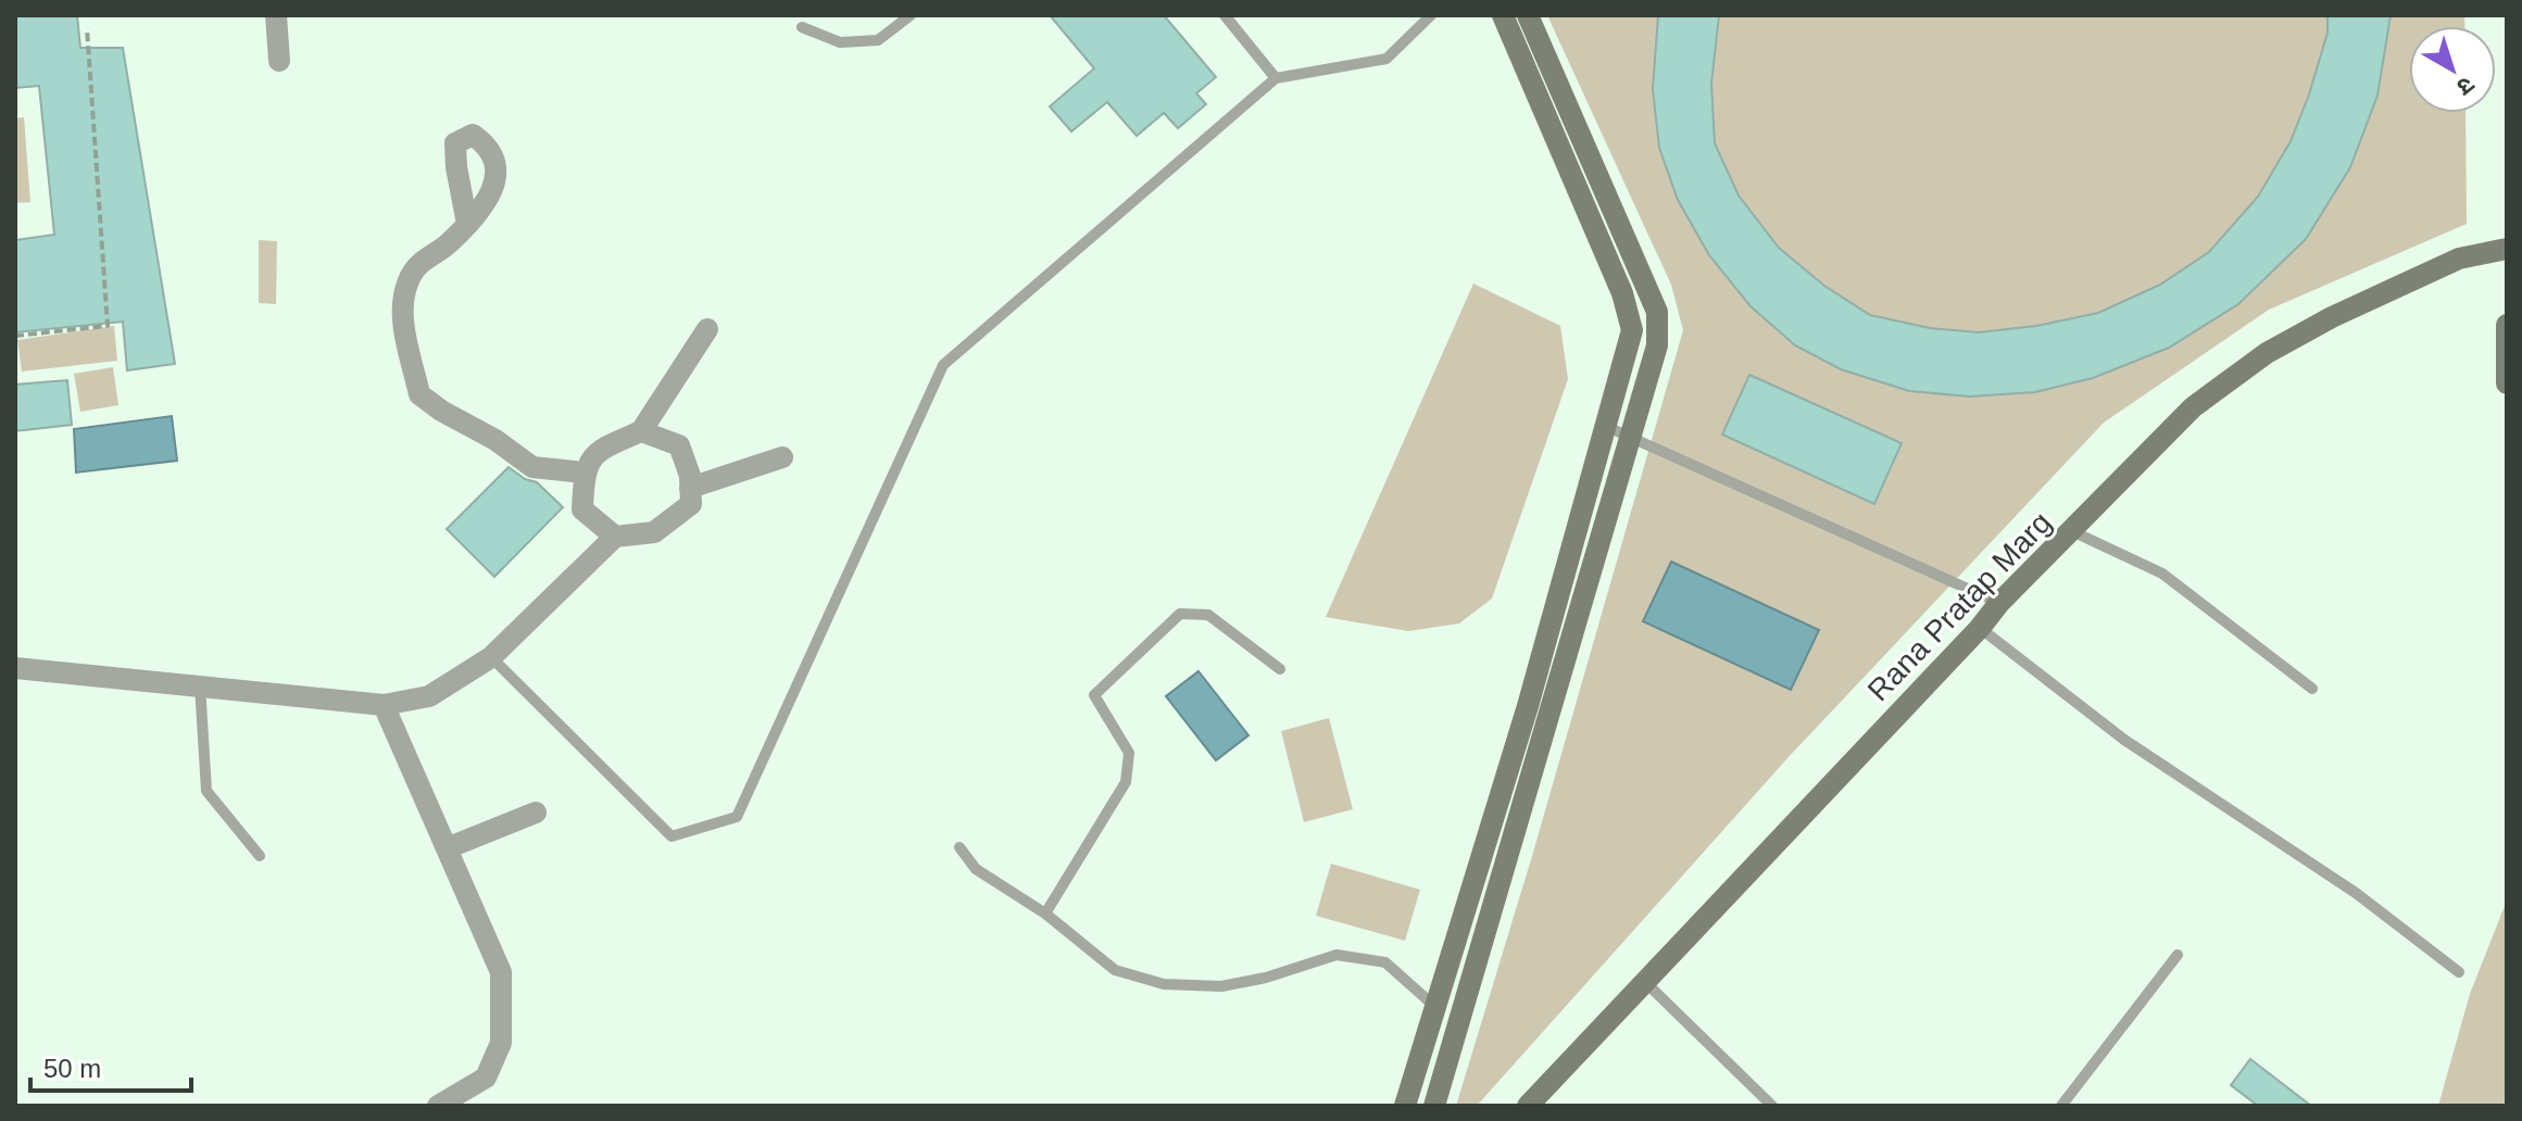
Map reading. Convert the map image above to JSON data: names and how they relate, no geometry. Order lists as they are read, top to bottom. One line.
{"streets":{"street":["Rana Pratap Marg"]},"scale_bar":"50 m","north":"bottom right"}
